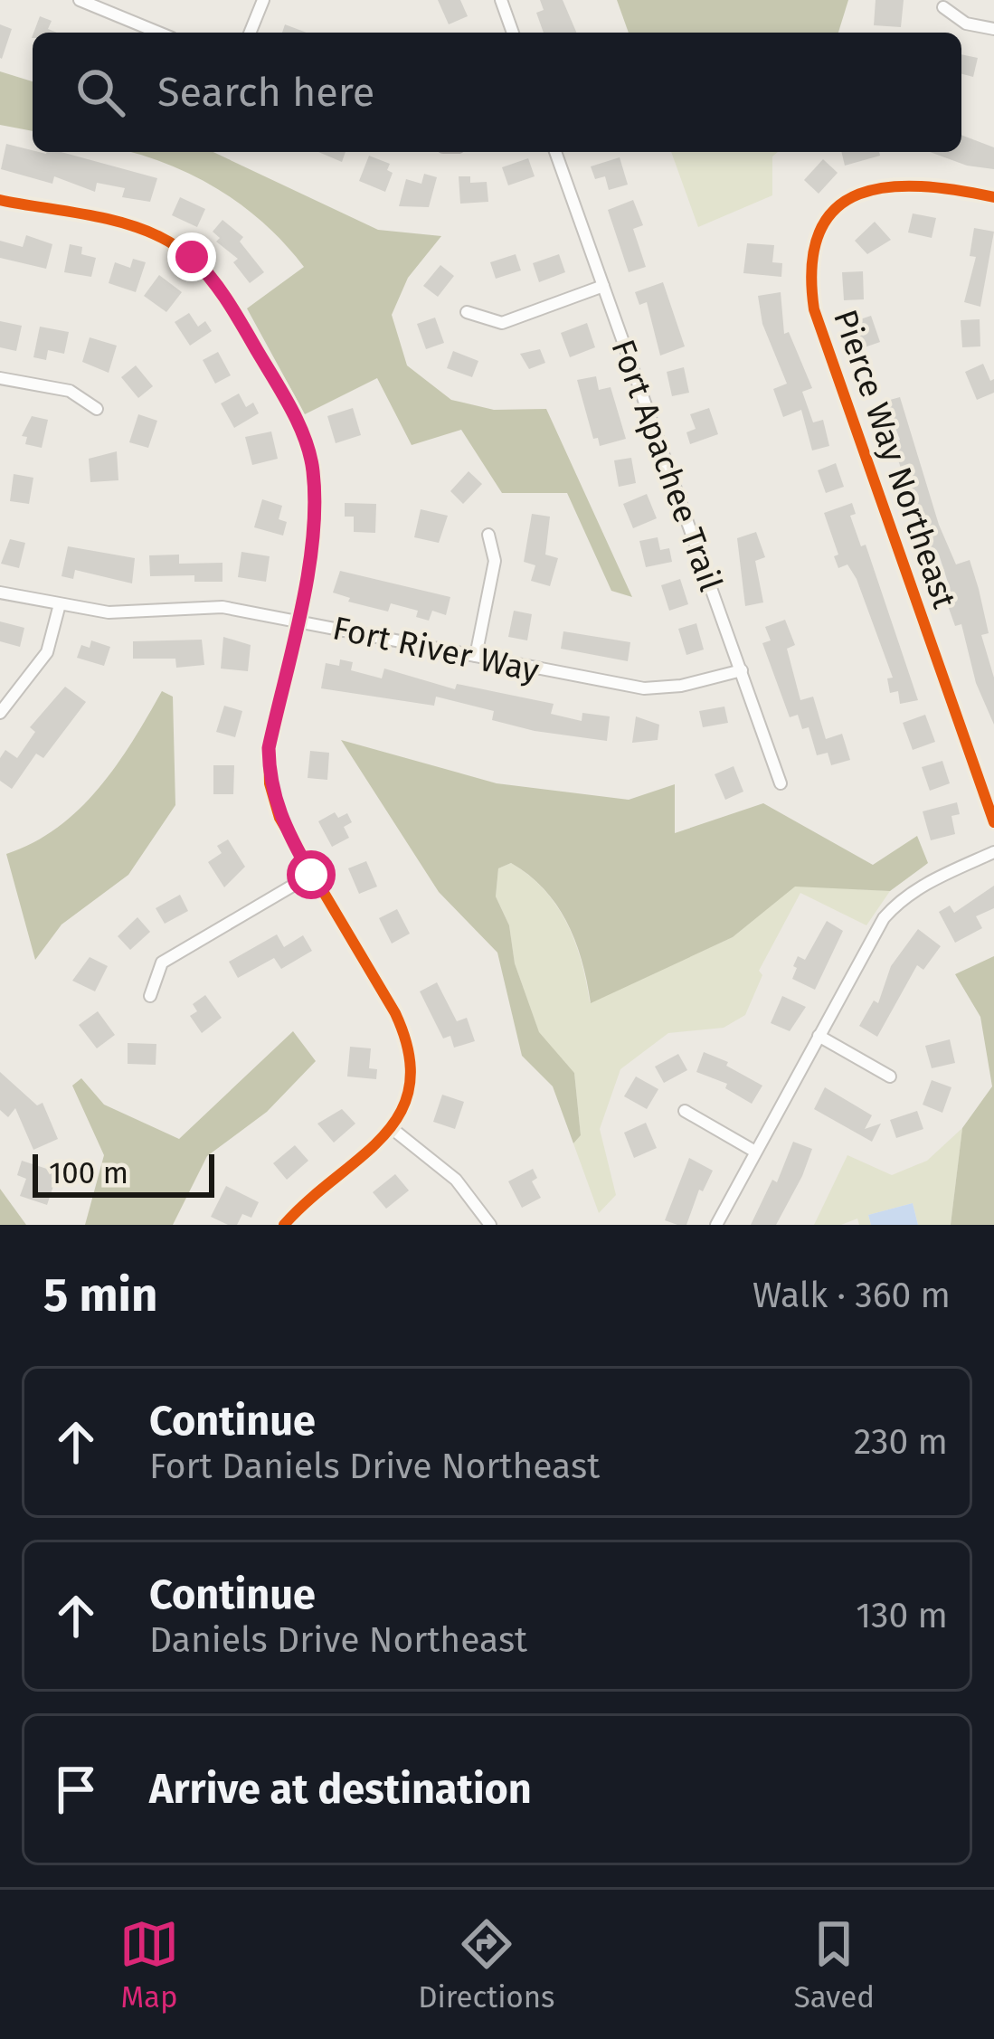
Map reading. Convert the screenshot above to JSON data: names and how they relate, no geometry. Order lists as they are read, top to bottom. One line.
{"streets":{"street":["Pierce Way Northeast","Fort Apachee Trail","Fort River Way"]},"crossings":[["Fort Apachee Trail","Fort River Way"]],"scale_bar":"100 m","page":{"search":"Search here","scale":"100 m","heading":["5 min","Walk · 360 m"],"list":[["Continue","Fort Daniels Drive Northeast","230 m"],["Continue","Daniels Drive Northeast","130 m"],"Arrive at destination"],"nav":["Map","Directions","Saved"]}}
